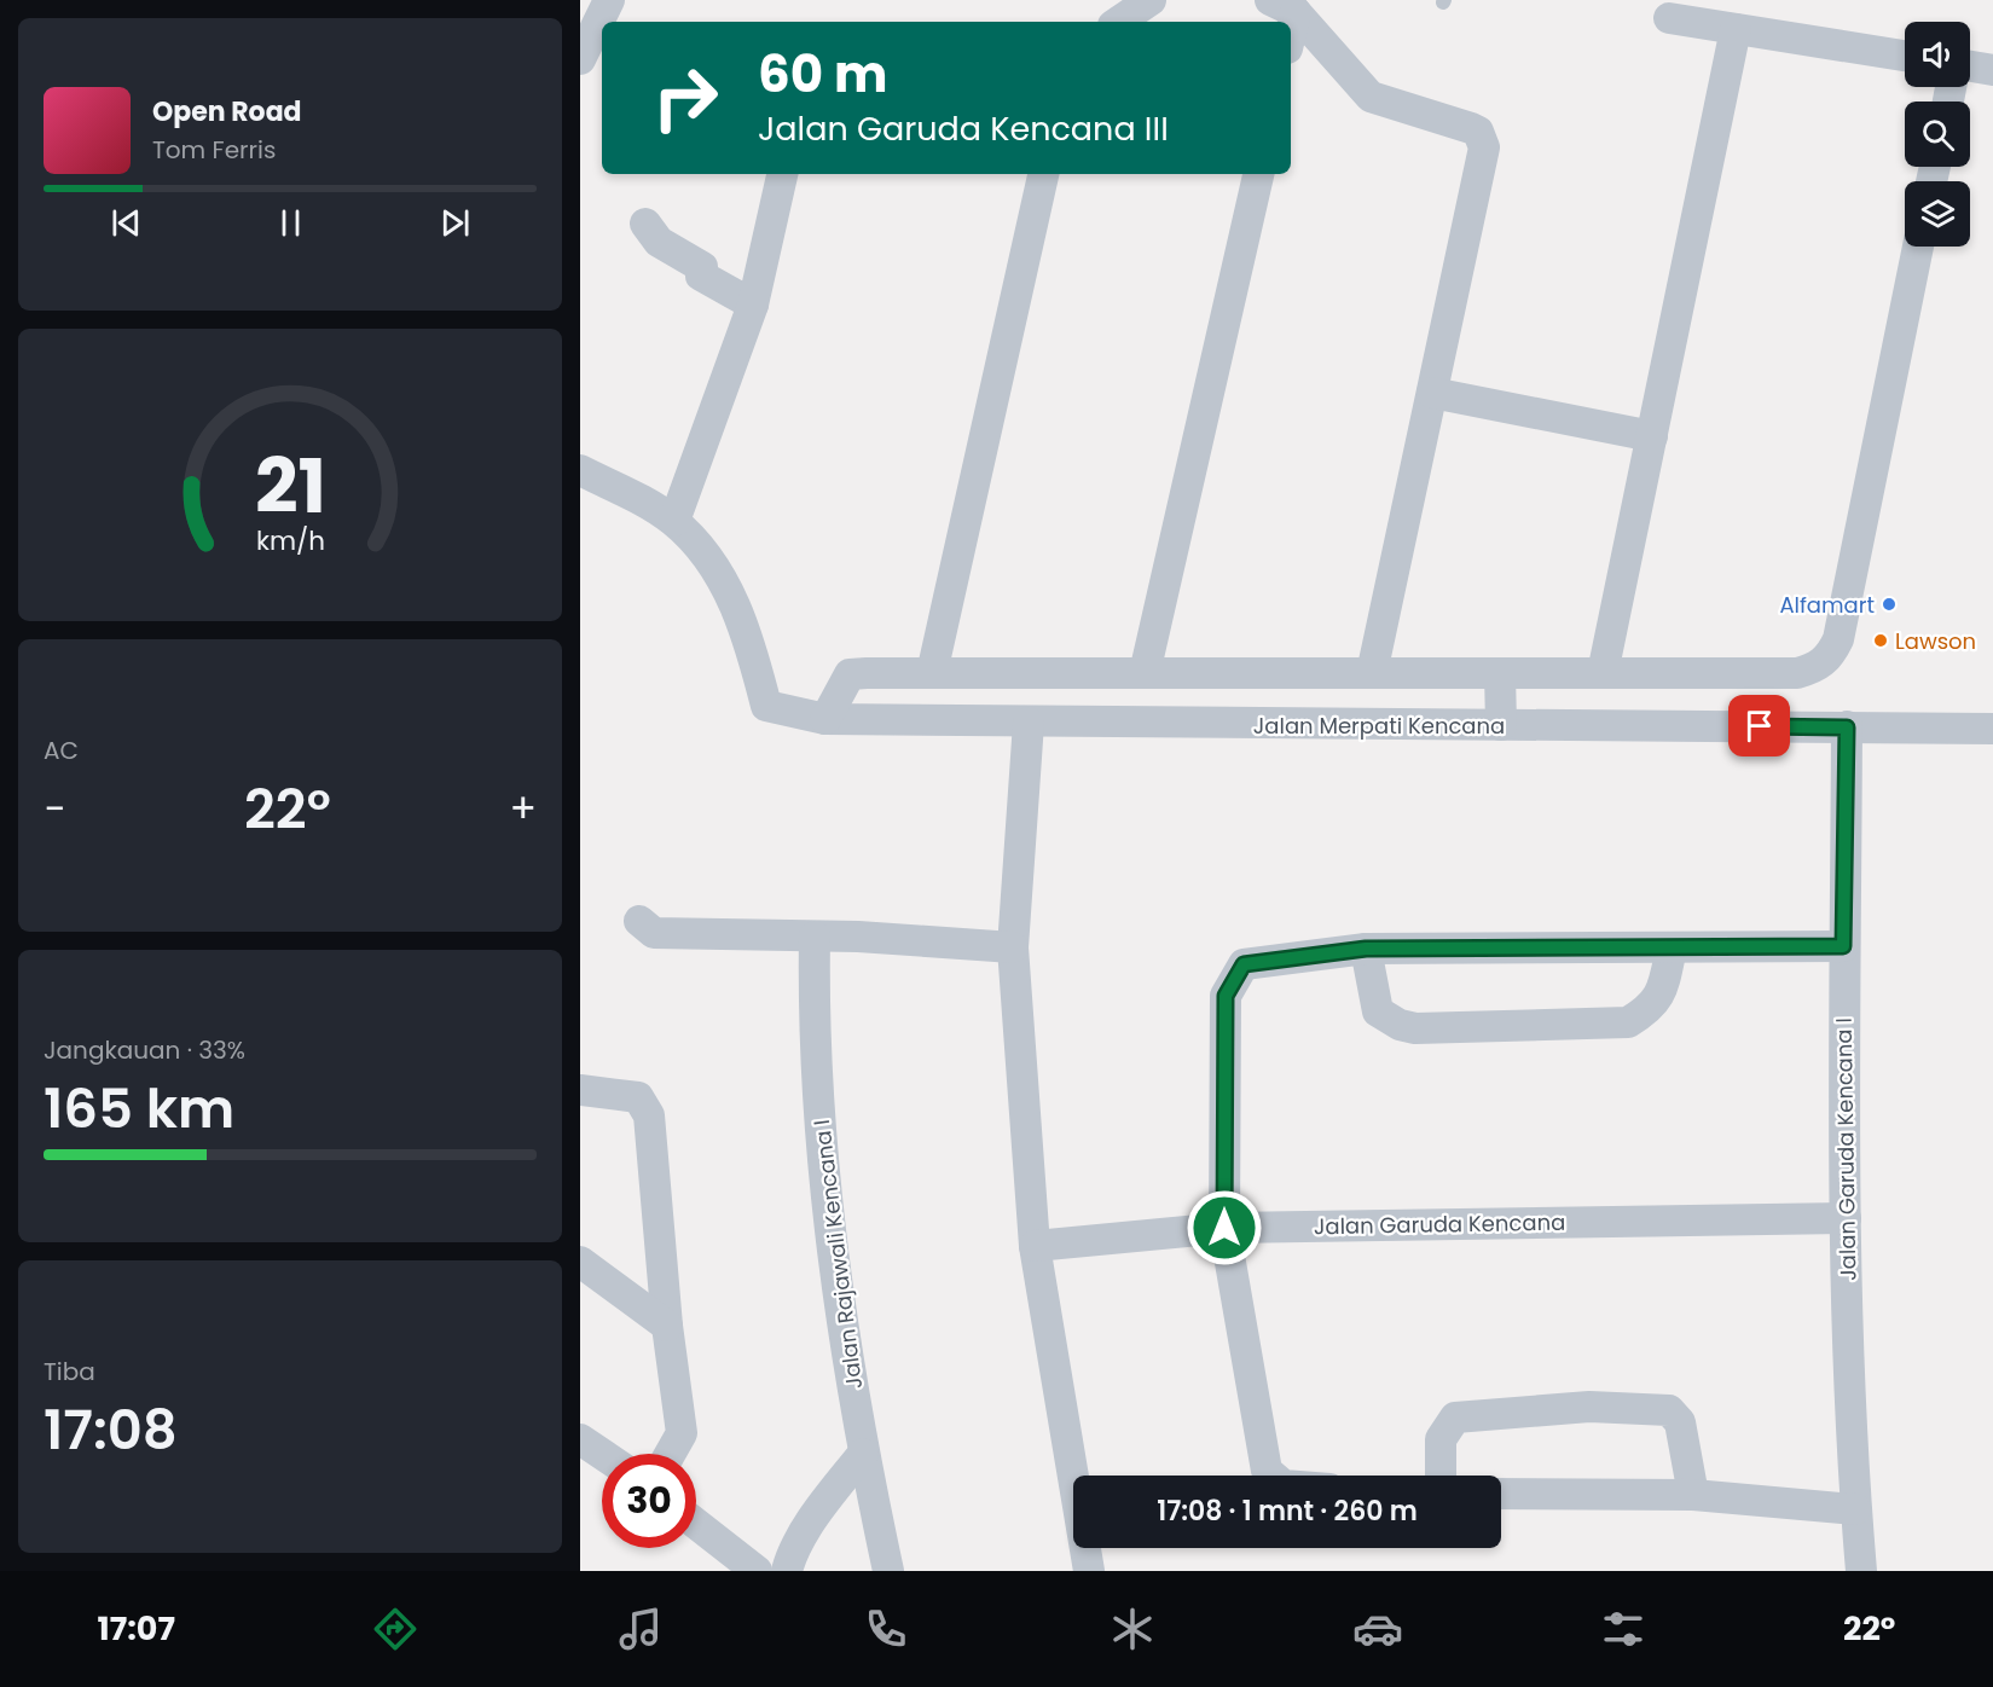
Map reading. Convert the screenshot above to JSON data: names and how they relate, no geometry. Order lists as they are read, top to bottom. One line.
{"streets":{"street":["Jalan Merpati Kencana","Jalan Garuda Kencana I","Jalan Garuda Kencana","Jalan Rajawali Kencana I"]},"crossings":[["Jalan Merpati Kencana","Jalan Garuda Kencana I"],["Jalan Garuda Kencana I","Jalan Garuda Kencana"]],"places":["Alfamart","Lawson"],"page":{"turn":["60 m","Jalan Garuda Kencana III"],"song":["Open Road","Tom Ferris"],"tile":["AC",["Jangkauan · 33%","165 km"],["Tiba","17:08"]],"heat":["−","22°","+"],"limit":"30","trip":"17:08 · 1 mnt · 260 m","tabs":["17:07","22°"],"gauge":["21","km/h"]}}
